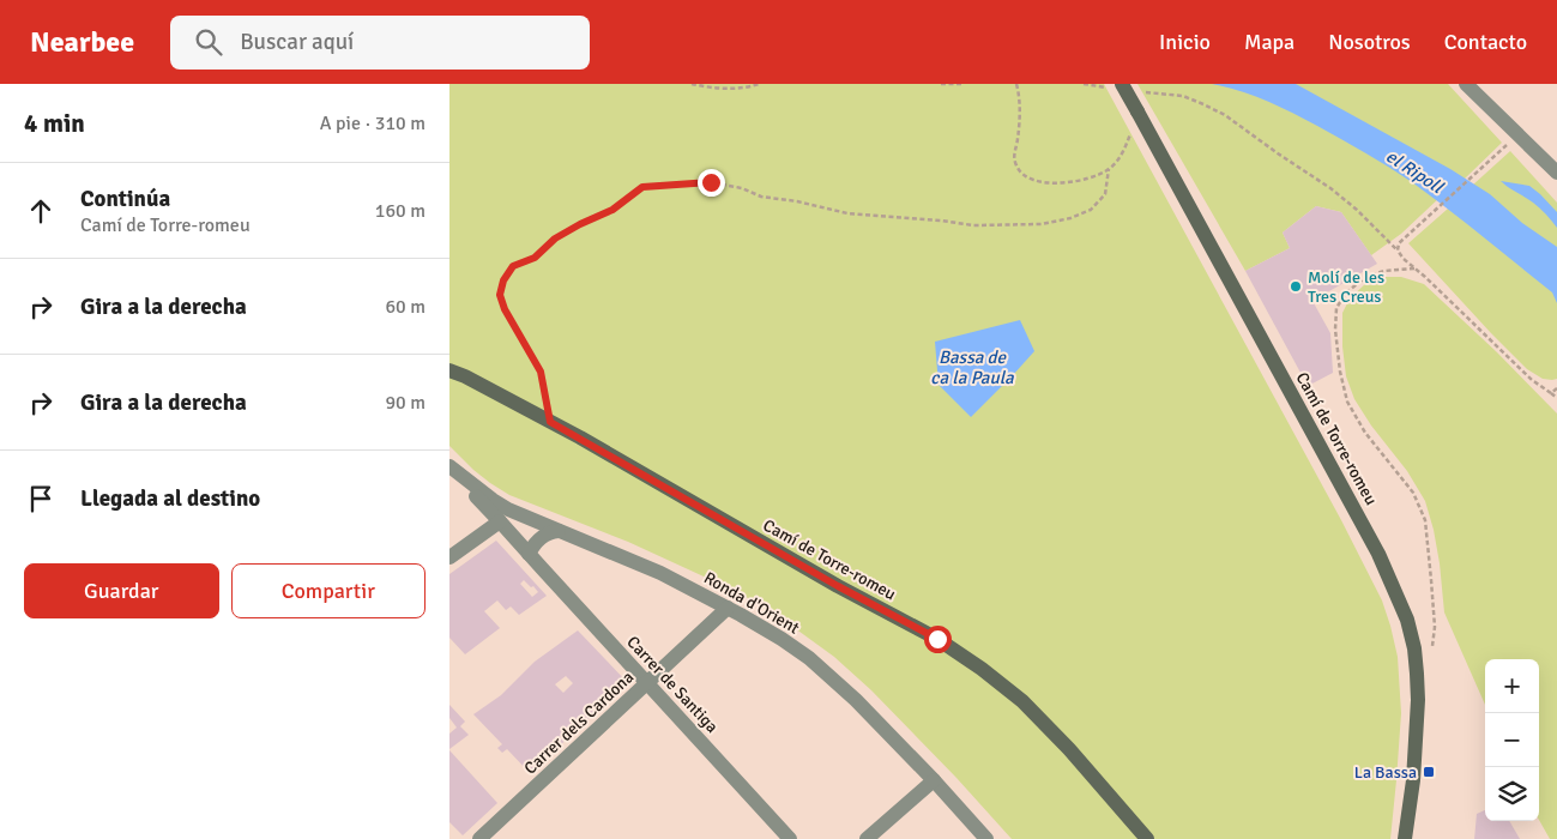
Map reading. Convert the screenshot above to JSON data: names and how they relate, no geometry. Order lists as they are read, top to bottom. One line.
{"streets":{"street":["Camí de Torre-romeu","Ronda d'Orient","Carrer de Santiga","Carrer dels Cardona"]},"crossings":[["Ronda d'Orient","Carrer de Santiga"],["Ronda d'Orient","Carrer dels Cardona"],["Carrer de Santiga","Carrer dels Cardona"]],"water":["el Ripoll","Bassa de ca la Paula"],"places":{"other":["Molí de les Tres Creus"],"transit":["La Bassa"]},"page":{"header":"Nearbee","search":"Buscar aquí","nav":["Inicio","Mapa","Nosotros","Contacto"],"heading":["4 min","A pie · 310 m"],"list":[["Continúa","Camí de Torre-romeu","160 m"],["Gira a la derecha","60 m"],["Gira a la derecha","90 m"],"Llegada al destino"],"buttons":["Guardar","Compartir"],"map_buttons":["+","−"]}}
